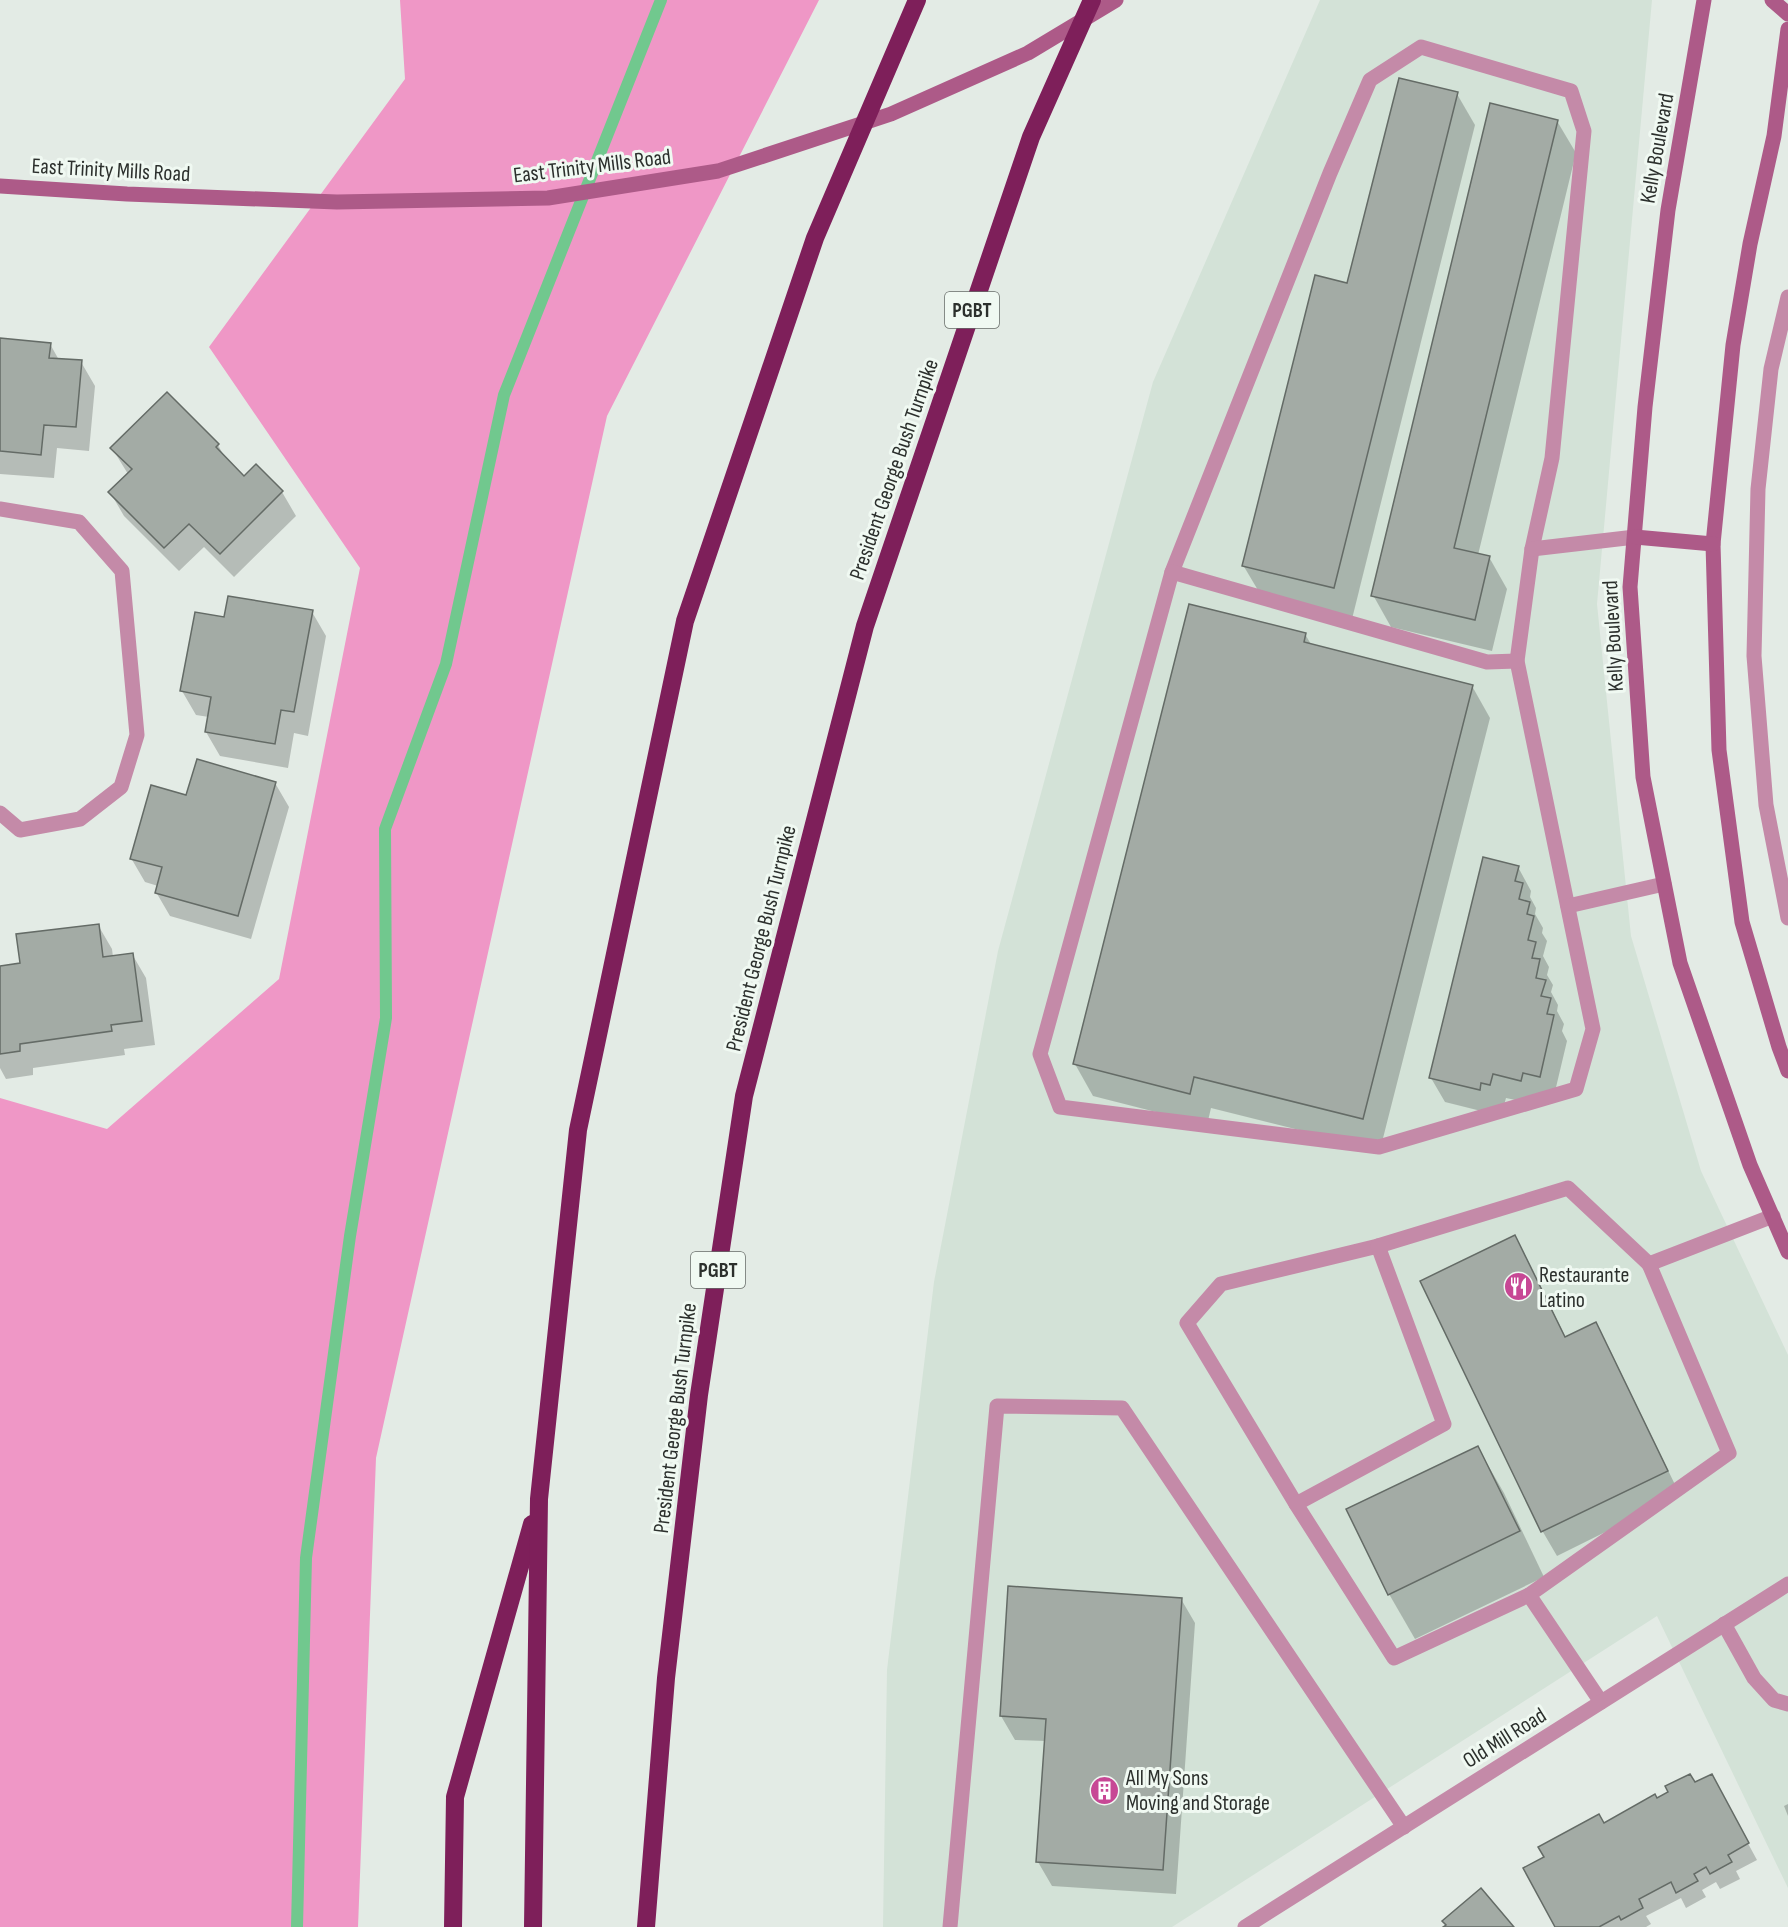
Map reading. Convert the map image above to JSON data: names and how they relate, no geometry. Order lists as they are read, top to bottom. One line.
{"streets":{"highway":["PGBT","President George Bush Turnpike"],"main road":["Kelly Boulevard","East Trinity Mills Road"],"street":["Old Mill Road"]},"places":{"restaurant":["Restaurante Latino"],"building":["All My Sons Moving and Storage"]}}
